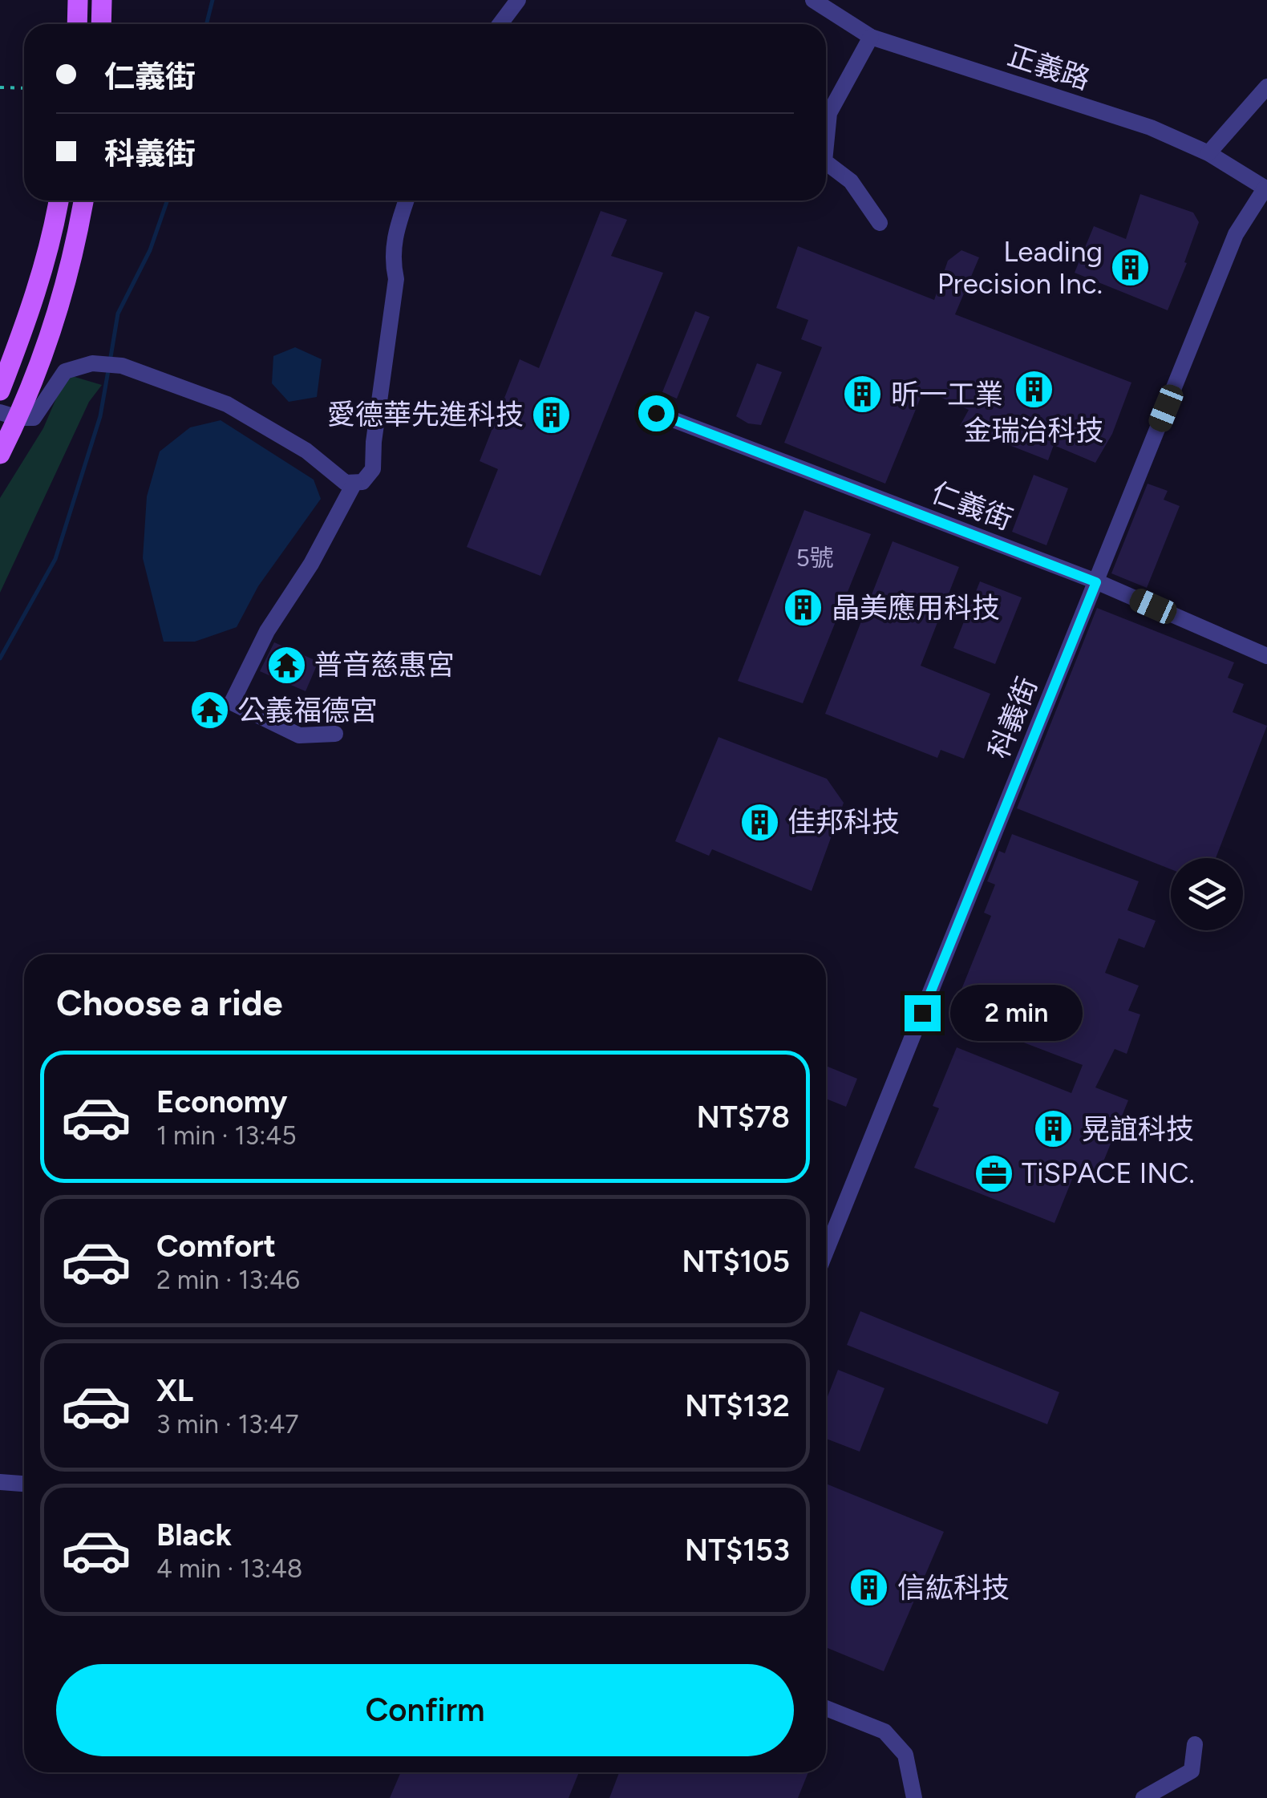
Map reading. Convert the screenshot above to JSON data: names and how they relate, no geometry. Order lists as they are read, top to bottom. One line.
{"streets":{"street":["正義路","仁義街","科義街"]},"crossings":[["正義路","科義街"],["仁義街","科義街"]],"places":{"building":["Leading Precision Inc.","金瑞治科技","昕一工業","愛德華先進科技","晶美應用科技","佳邦科技","晃誼科技","信紘科技"],"temple":["普音慈惠宮","公義福德宮"],"office":["TiSPACE INC."]},"house_numbers":["5號"],"page":{"banner":["仁義街","科義街"],"heading":"Choose a ride","bubble":"2 min","list":[{"name":"Economy","note":"1 min · 13:45","value":"NT$78"},{"name":"Comfort","note":"2 min · 13:46","value":"NT$105"},{"name":"XL","note":"3 min · 13:47","value":"NT$132"},{"name":"Black","note":"4 min · 13:48","value":"NT$153"}],"buttons":"Confirm"}}
